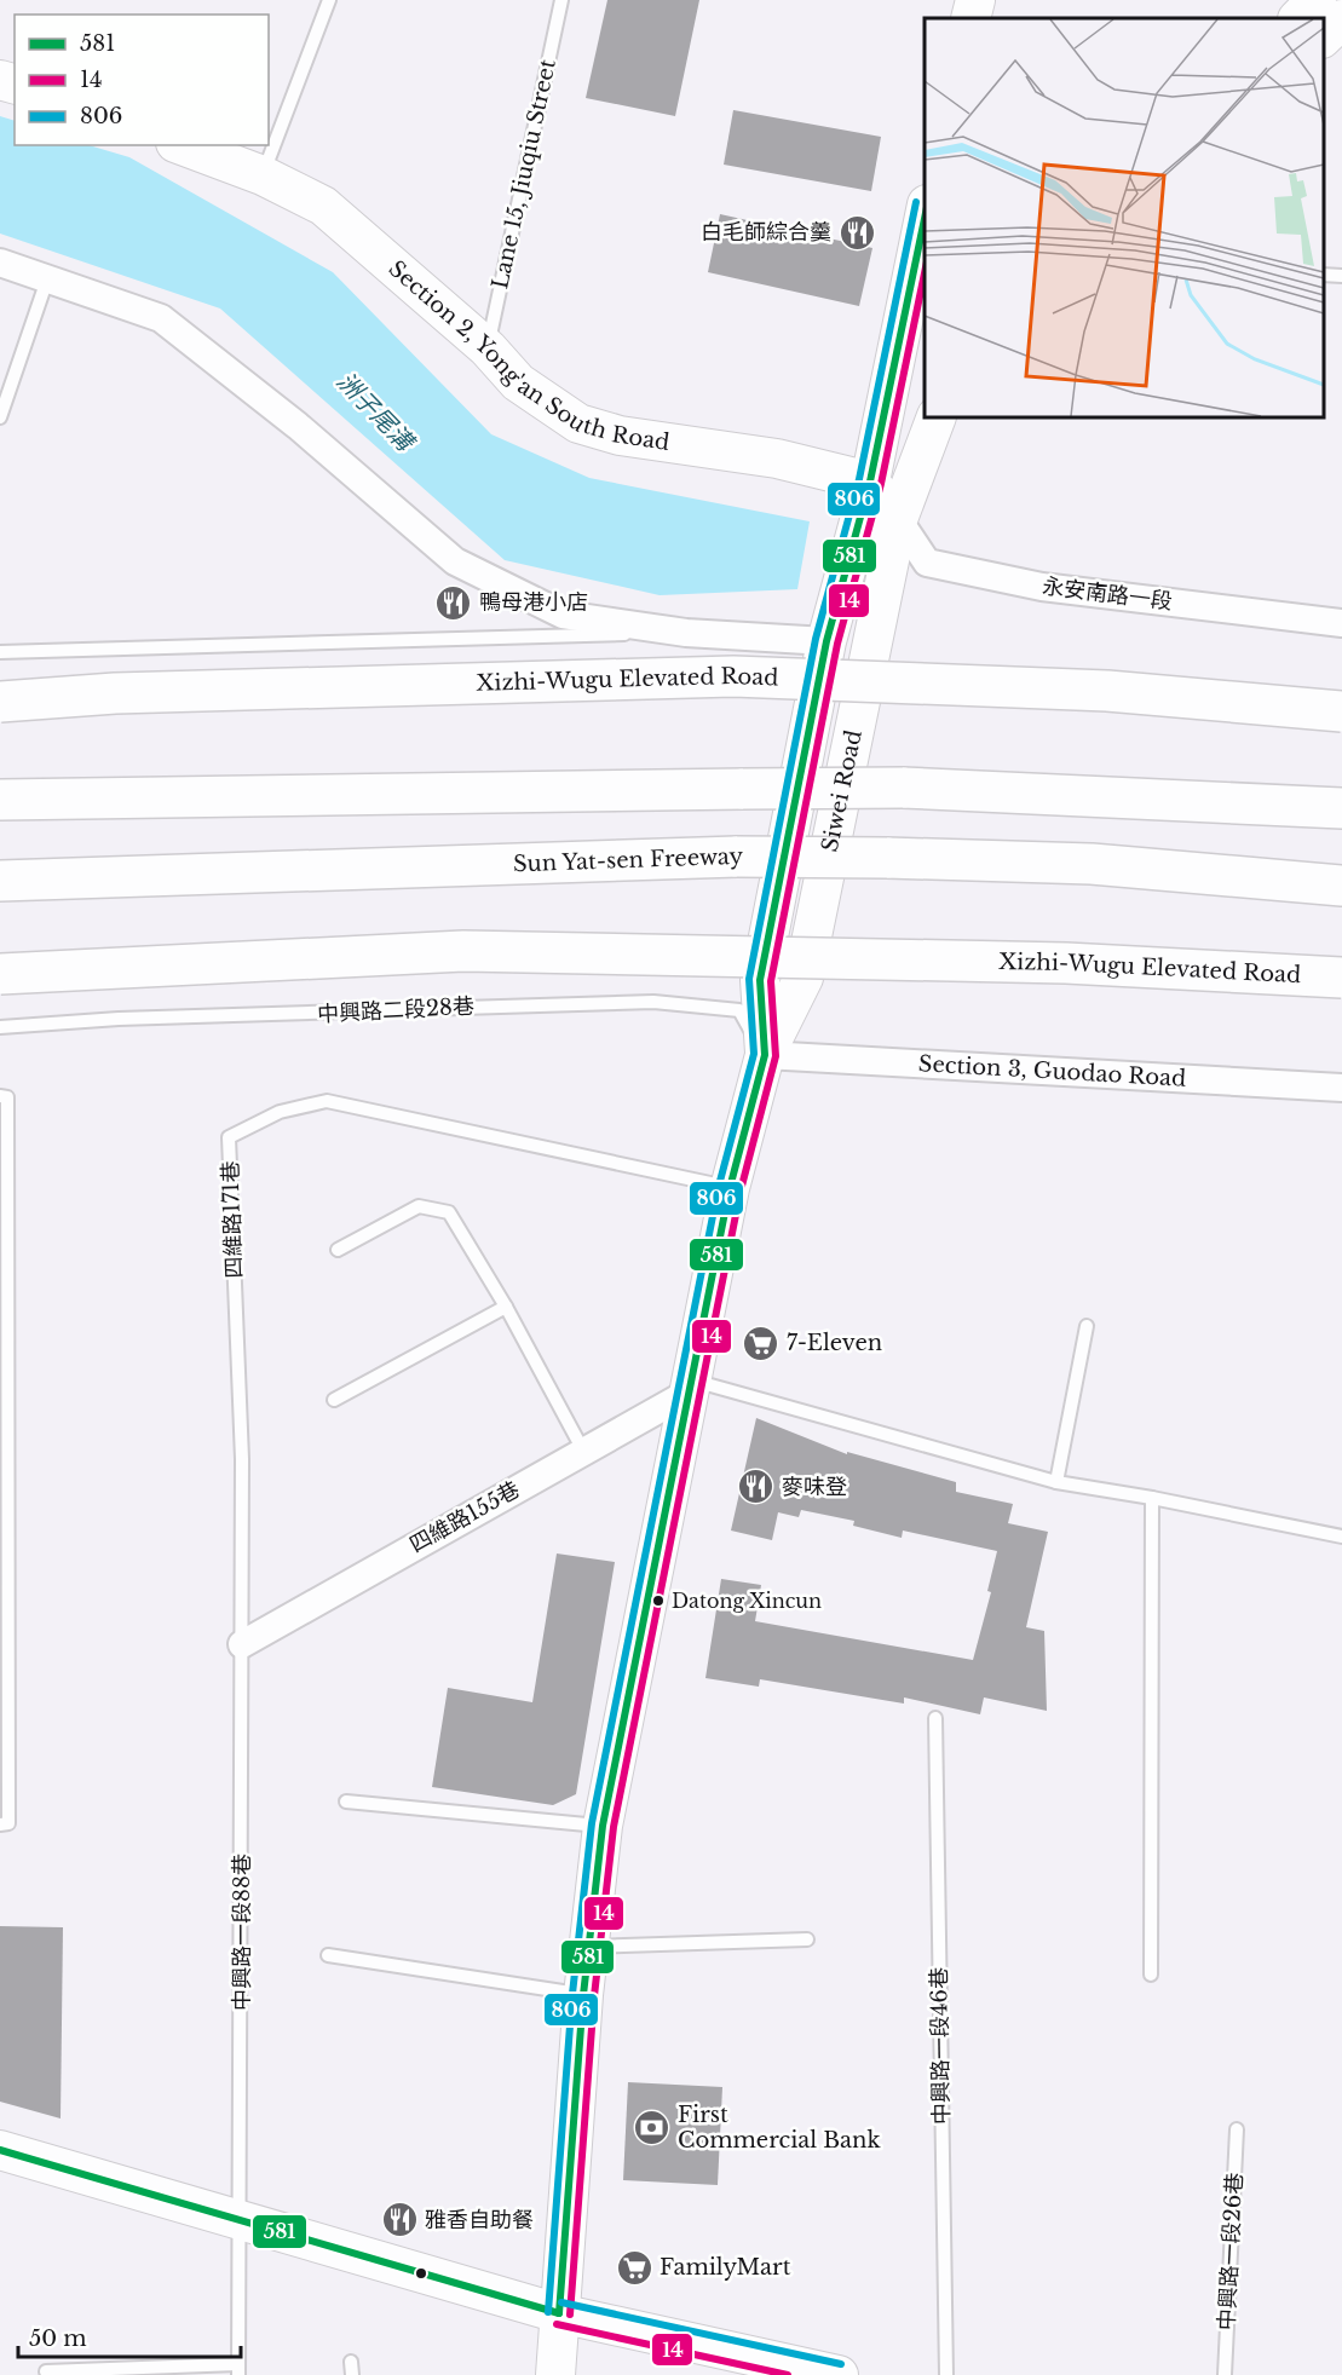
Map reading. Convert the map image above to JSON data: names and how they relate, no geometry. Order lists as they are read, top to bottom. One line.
{"streets":{"highway":["Xizhi-Wugu Elevated Road","Sun Yat-sen Freeway"],"main road":["Section 2, Yong'an South Road","Siwei Road"],"street":["永安南路一段","Section 3, Guodao Road","四維路155巷"],"lane":["Lane 15, Jiuqiu Street","中興路二段28巷","四維路171巷","中興路一段88巷","中興路一段46巷","中興路一段26巷"]},"crossings":[["Lane 15, Jiuqiu Street","Section 2, Yong'an South Road"],["Section 2, Yong'an South Road","Siwei Road"],["永安南路一段","Siwei Road"],["Siwei Road","中興路二段28巷"],["Siwei Road","Section 3, Guodao Road"],["Siwei Road","四維路171巷"],["Siwei Road","四維路155巷"],["中興路二段28巷","Section 3, Guodao Road"],["四維路171巷","四維路155巷"],["四維路171巷","中興路一段88巷"],["四維路155巷","中興路一段88巷"]],"water":["洲子尾溝"],"places":{"restaurant":["白毛師綜合羹","鴨母港小店","麥味登","雅香自助餐"],"supermarket":["7-Eleven","FamilyMart"],"other":["Datong Xincun"],"bank":["First Commercial Bank"]},"lines":["transit line 806","transit line 581","transit line 14"],"legend":["581","14","806"],"scale_bar":"50 m"}
